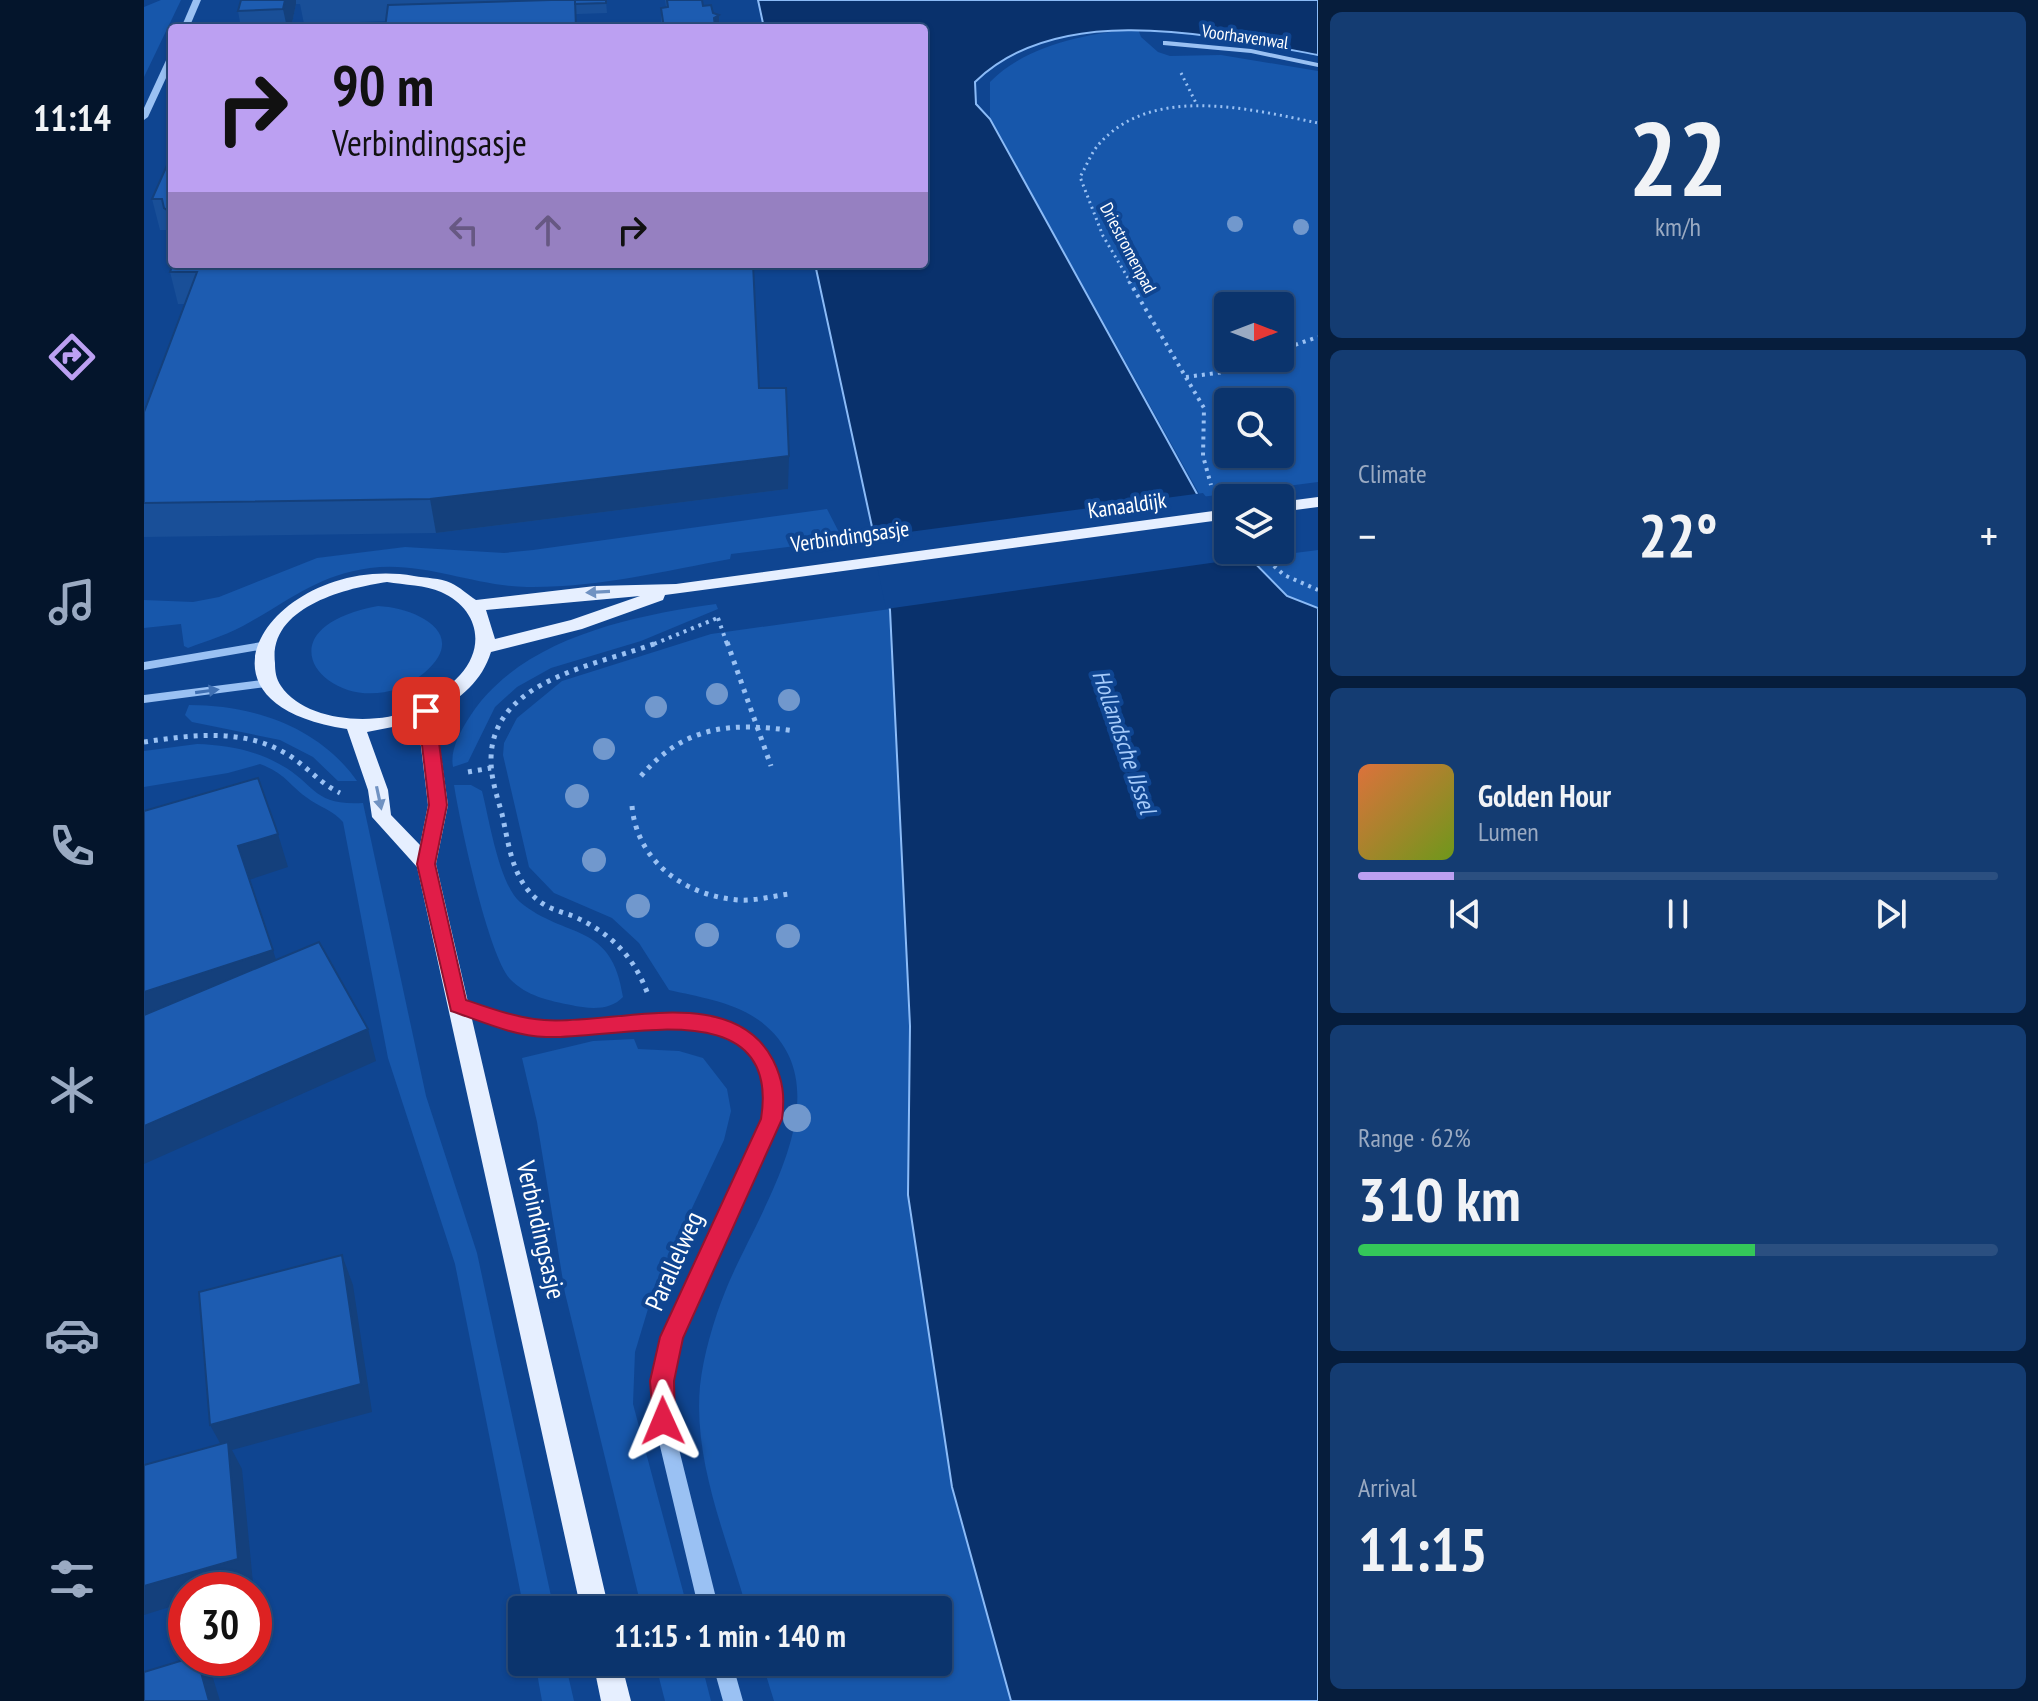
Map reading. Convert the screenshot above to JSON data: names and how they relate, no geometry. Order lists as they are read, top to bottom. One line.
{"streets":{"main road":["Kanaaldijk","Verbindingsasje"],"street":["Voorhavenwal","Parallelweg"],"path":["Driestromenpad"]},"crossings":[["Kanaaldijk","Verbindingsasje"],["Verbindingsasje","Parallelweg"]],"water":["Hollandsche IJssel"],"north":"right","page":{"tabs":"11:14","tile":[["22","km/h"],"Climate",["Range · 62%","310 km"],["Arrival","11:15"]],"turn":["90 m","Verbindingsasje"],"heat":["−","22°","+"],"song":["Golden Hour","Lumen"],"limit":"30","trip":"11:15 · 1 min · 140 m"}}
